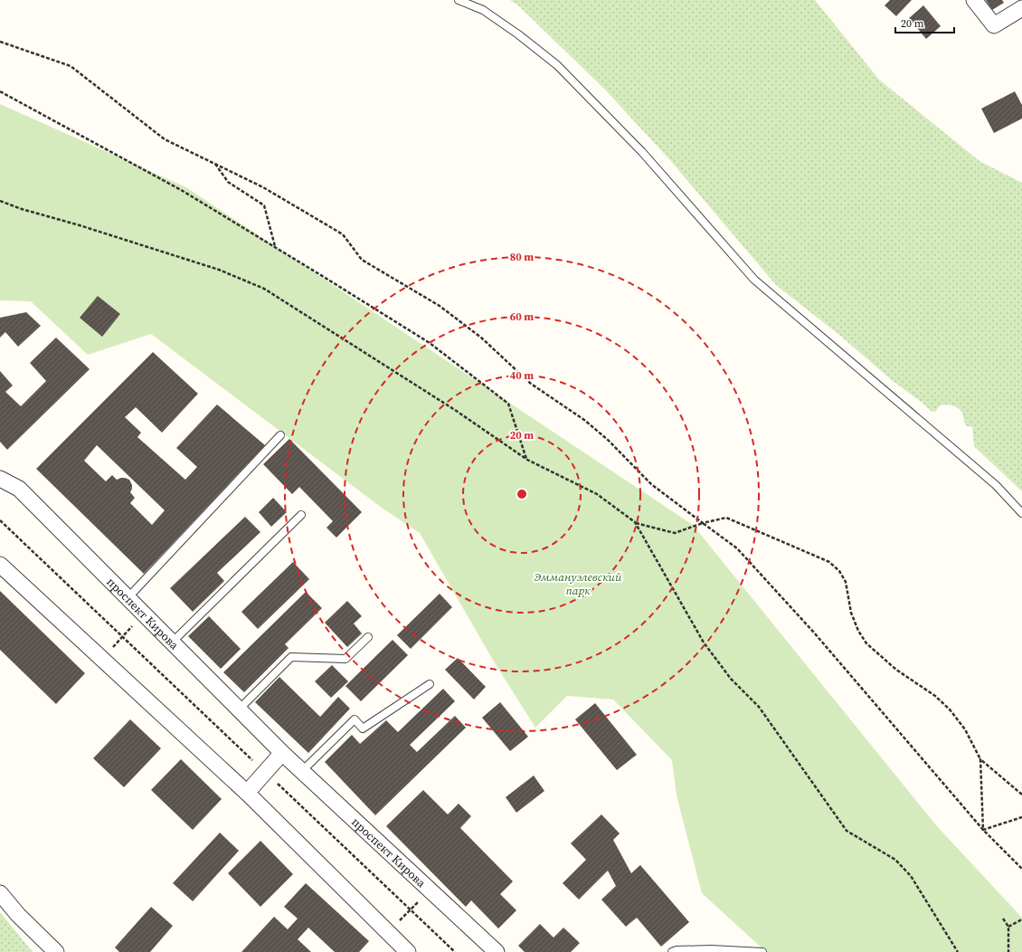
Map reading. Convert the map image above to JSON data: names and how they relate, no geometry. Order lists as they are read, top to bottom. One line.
{"streets":{"street":["проспект Кирова"]},"parks":["Эммануэлевский парк"],"scale_bar":"20 m","rings":["80 m","60 m","40 m","20 m"]}
